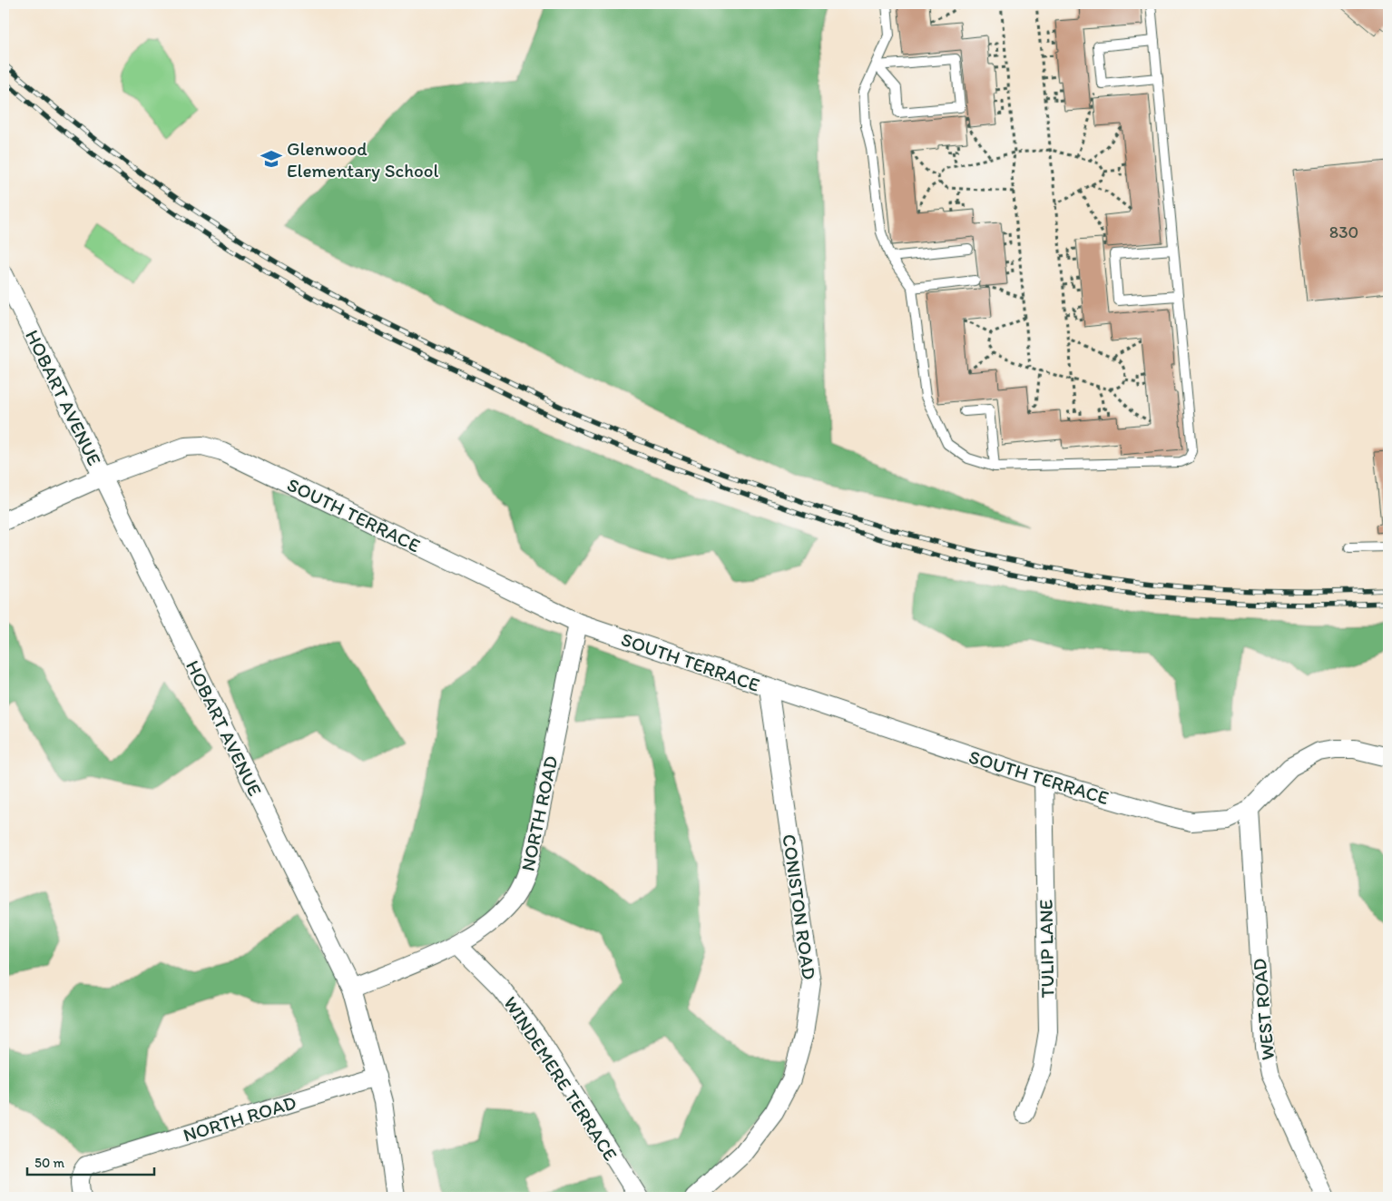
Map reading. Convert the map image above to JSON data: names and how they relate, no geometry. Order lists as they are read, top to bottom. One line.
{"streets":{"street":["HOBART AVENUE","SOUTH TERRACE","NORTH ROAD","CONISTON ROAD","TULIP LANE","WEST ROAD","WINDEMERE TERRACE"]},"crossings":[["HOBART AVENUE","SOUTH TERRACE"],["HOBART AVENUE","NORTH ROAD"],["SOUTH TERRACE","NORTH ROAD"],["SOUTH TERRACE","CONISTON ROAD"],["SOUTH TERRACE","TULIP LANE"],["SOUTH TERRACE","WEST ROAD"],["NORTH ROAD","WINDEMERE TERRACE"]],"places":{"school or university":["Glenwood Elementary School"]},"house_numbers":["830"],"scale_bar":"50 m"}
